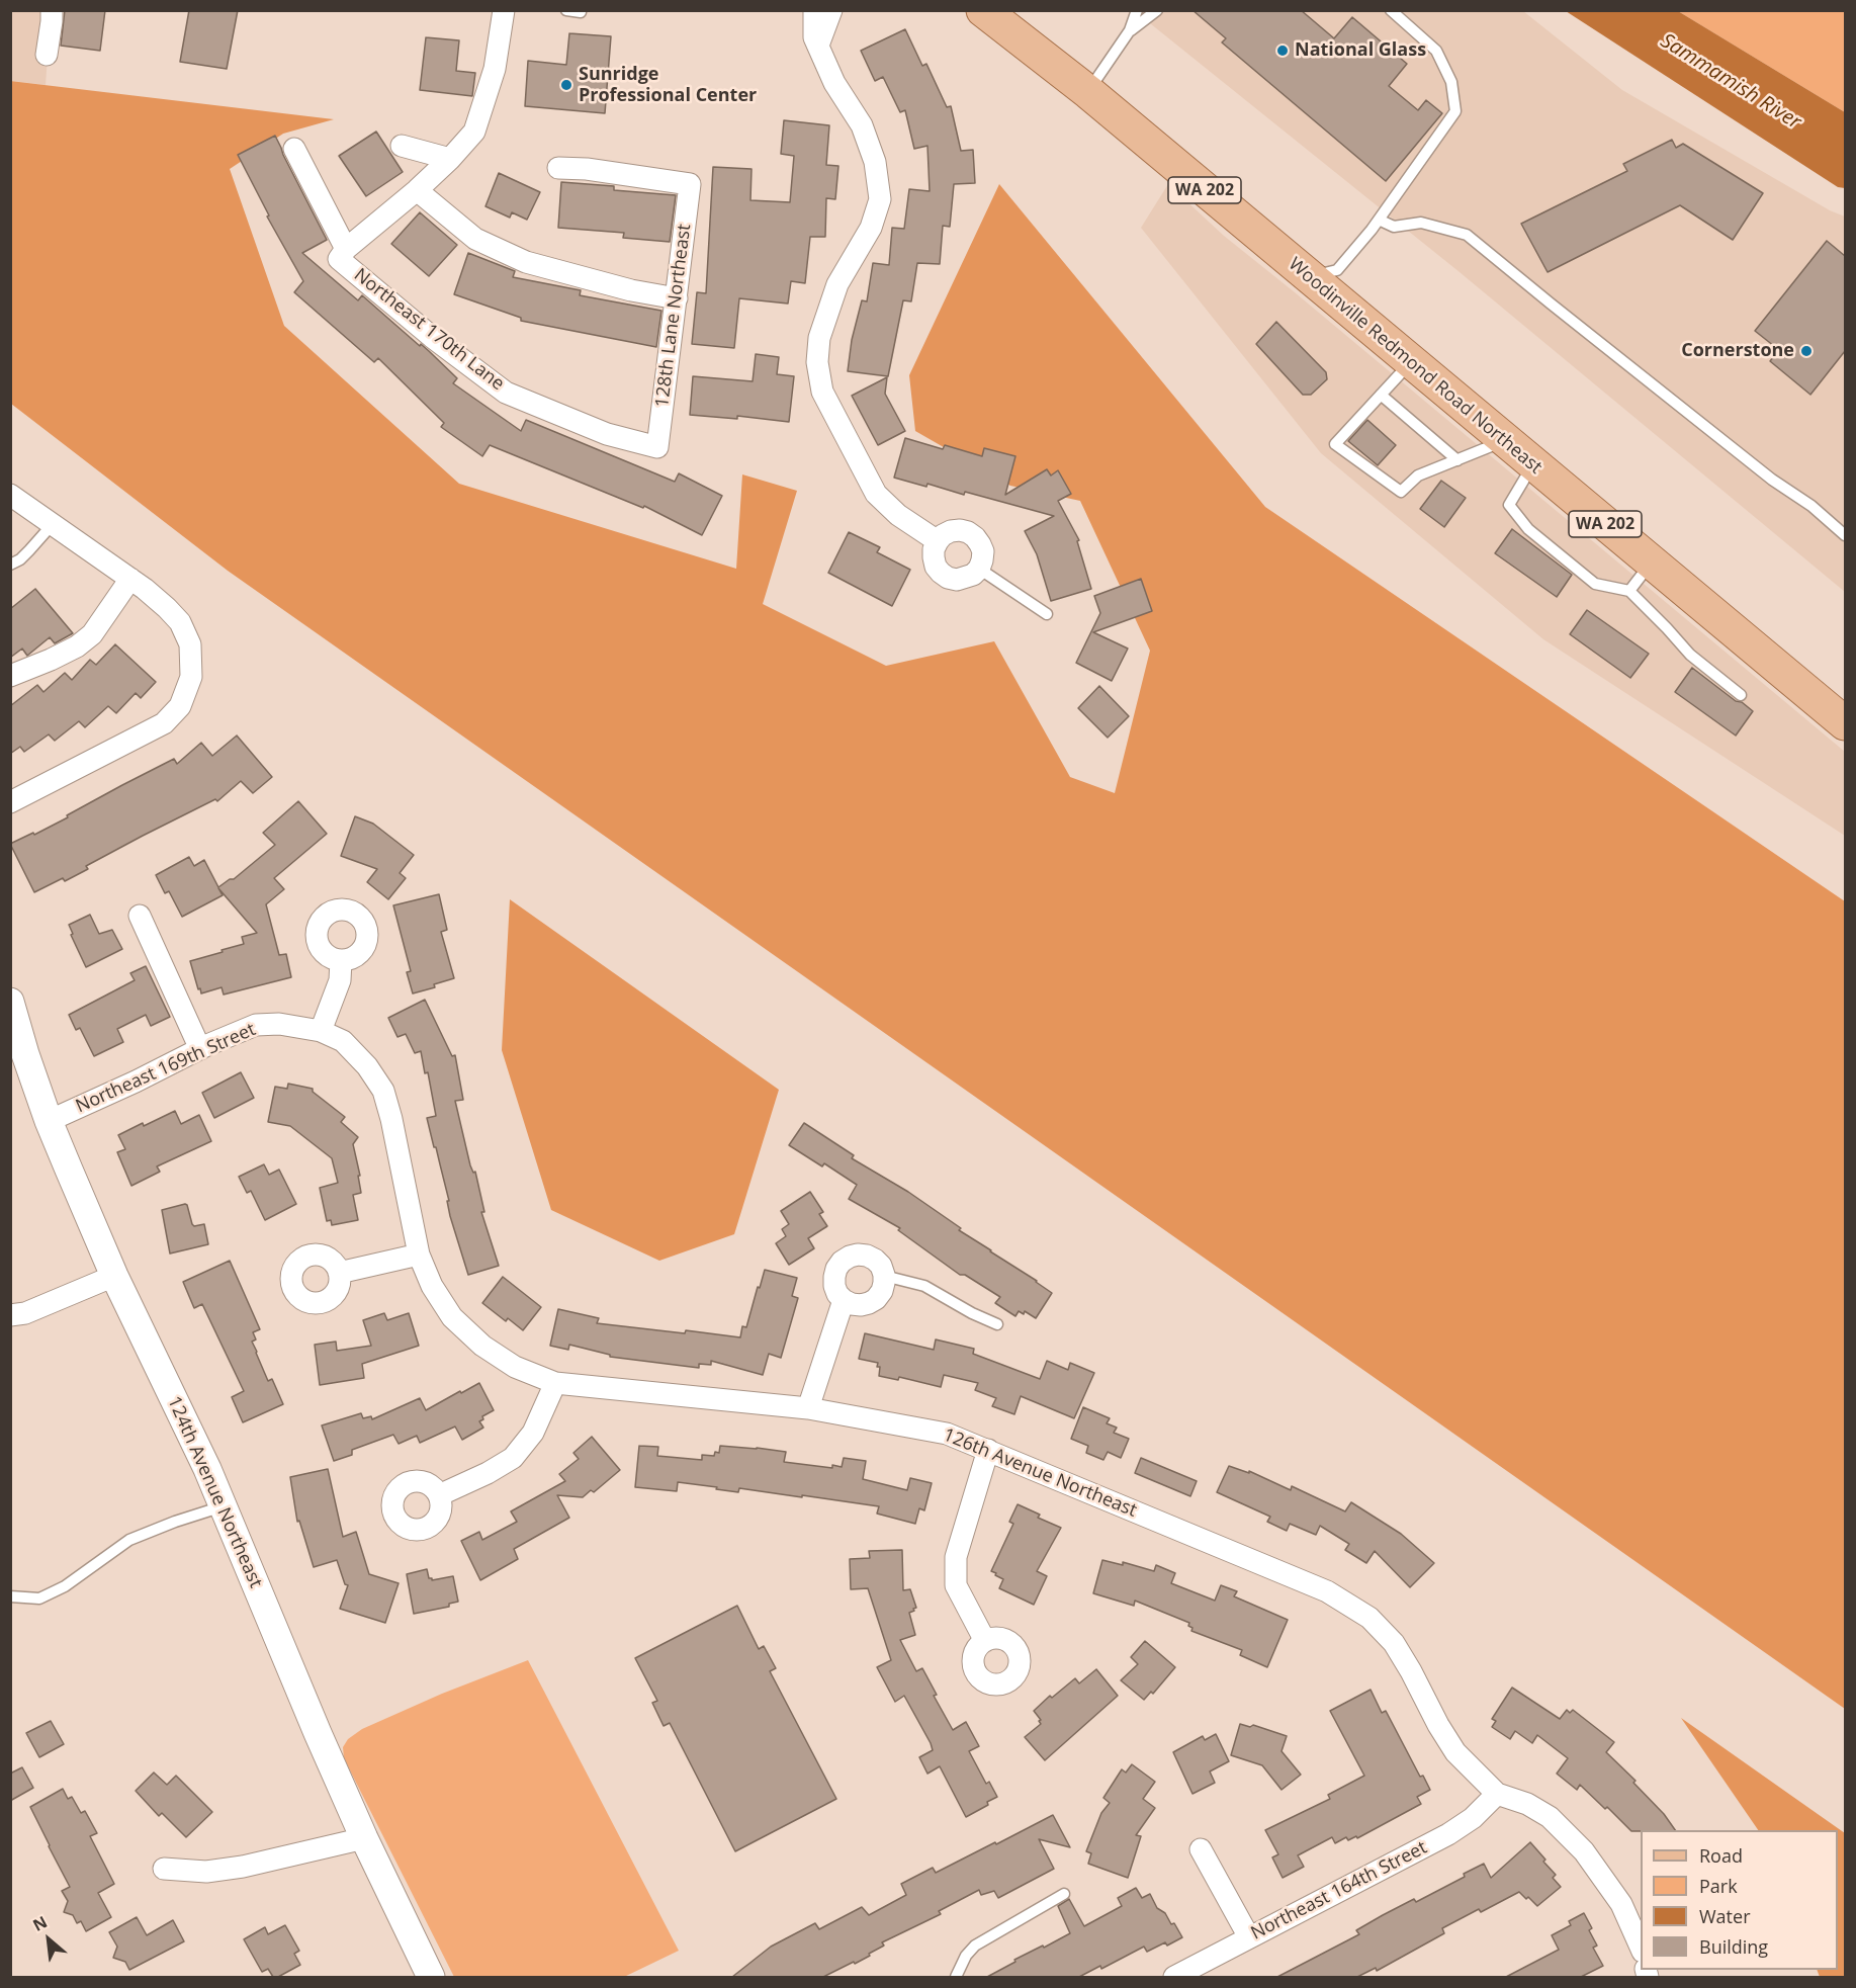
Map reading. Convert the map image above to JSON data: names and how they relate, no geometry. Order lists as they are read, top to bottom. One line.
{"streets":{"main road":["WA 202","Woodinville Redmond Road Northeast"],"street":["128th Lane Northeast","Northeast 170th Lane","Northeast 169th Street","126th Avenue Northeast","124th Avenue Northeast","Northeast 164th Street"]},"crossings":[["128th Lane Northeast","Northeast 170th Lane"],["Northeast 169th Street","126th Avenue Northeast"],["Northeast 169th Street","124th Avenue Northeast"],["126th Avenue Northeast","Northeast 164th Street"]],"water":["Sammamish River"],"places":["National Glass","Sunridge Professional Center","Cornerstone"],"legend":["Road","Park","Water","Building"],"north":"top left"}
